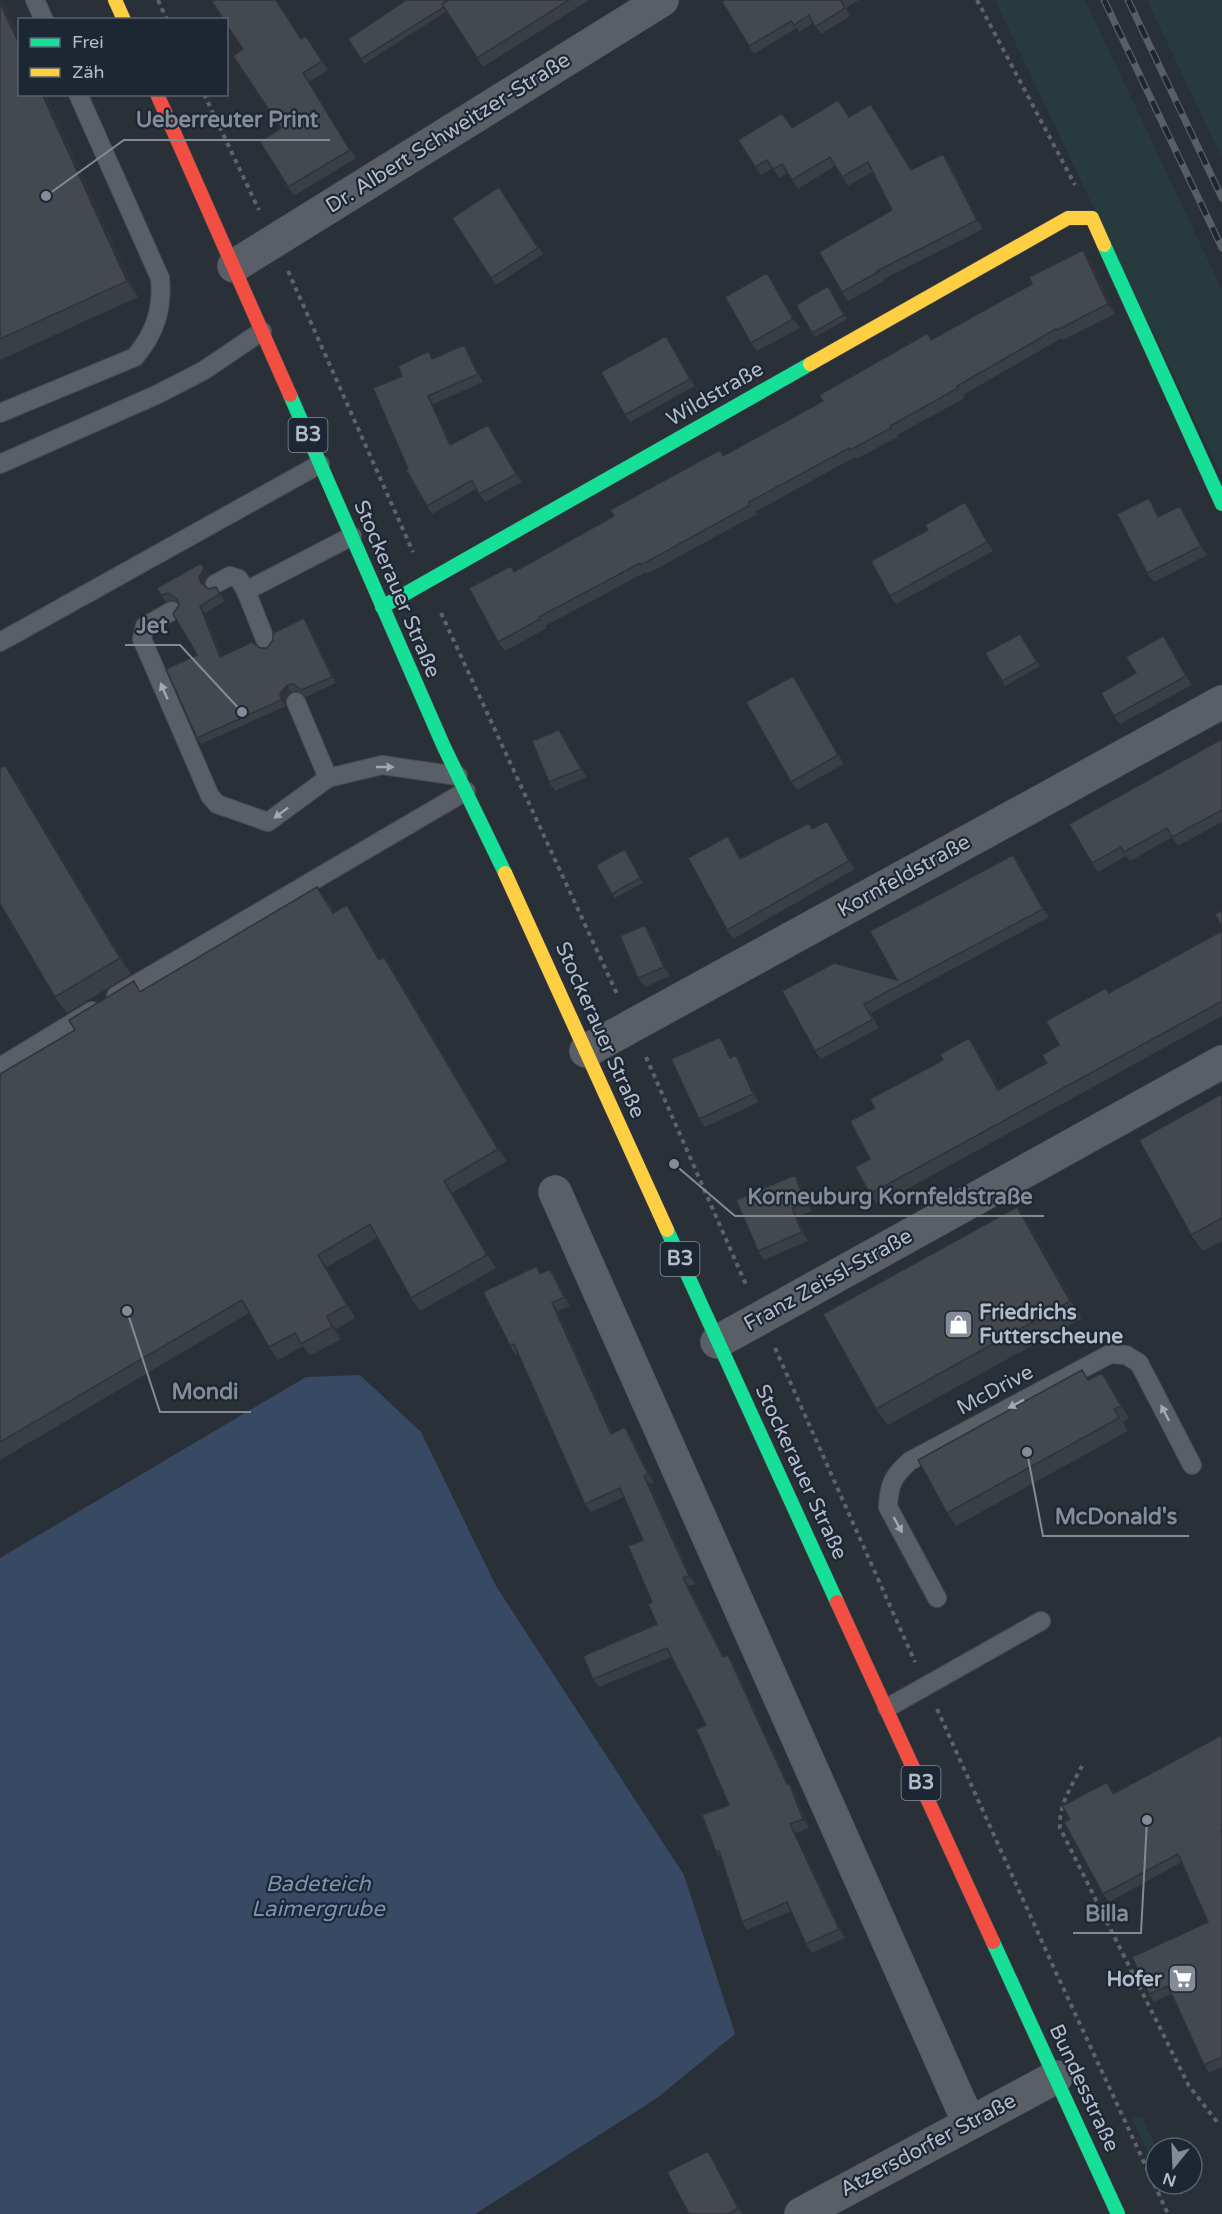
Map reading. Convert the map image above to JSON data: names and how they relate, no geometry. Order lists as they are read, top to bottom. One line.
{"streets":{"main road":["Wildstraße","B3","Stockerauer Straße","Bundesstraße"],"street":["Dr. Albert Schweitzer-Straße","Kornfeldstraße","Franz Zeissl-Straße","Atzersdorfer Straße"],"lane":["McDrive"]},"crossings":[["Dr. Albert Schweitzer-Straße","Stockerauer Straße"],["Wildstraße","Stockerauer Straße"],["Stockerauer Straße","Kornfeldstraße"],["Stockerauer Straße","Franz Zeissl-Straße"],["Stockerauer Straße","Bundesstraße"],["Bundesstraße","Atzersdorfer Straße"]],"water":["Badeteich Laimergrube"],"places":{"other":["Ueberreuter Print","Jet","Korneuburg Kornfeldstraße","Mondi","McDonald's","Billa"],"shop":["Friedrichs Futterscheune"],"supermarket":["Hofer"]},"legend":["Frei","Zäh"],"north":"bottom"}
